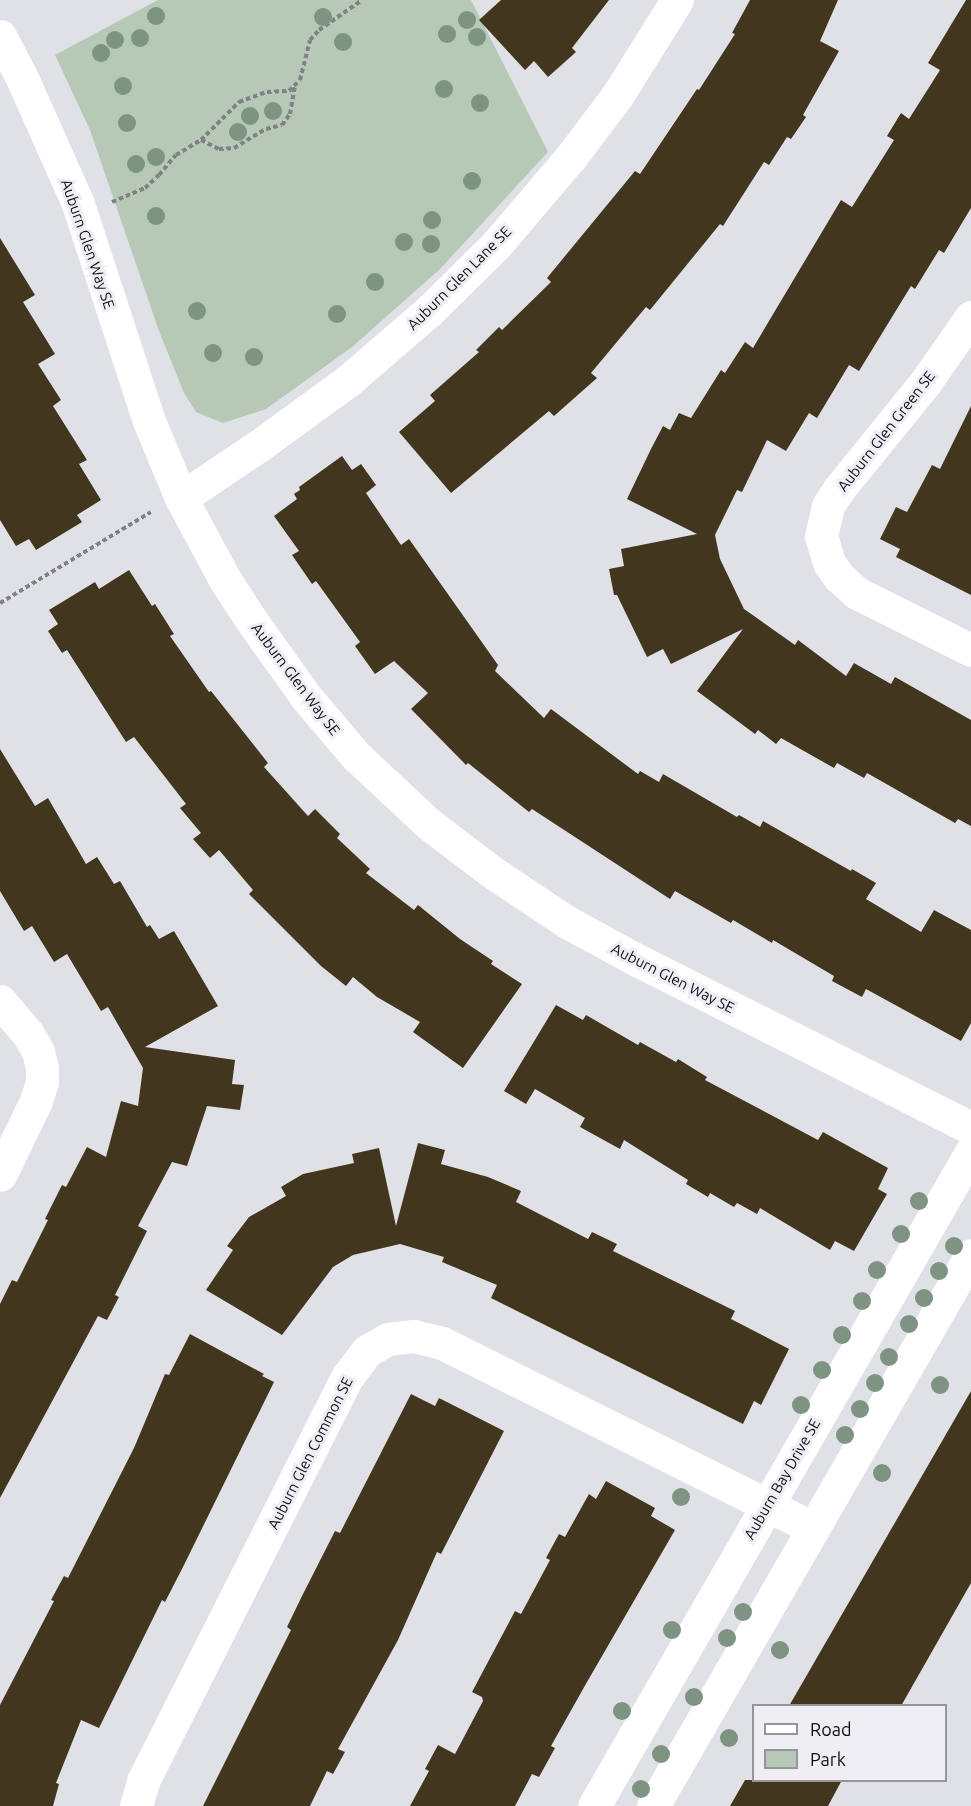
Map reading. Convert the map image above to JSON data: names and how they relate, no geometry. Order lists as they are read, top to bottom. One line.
{"streets":{"street":["Auburn Glen Way SE","Auburn Glen Lane SE","Auburn Glen Green SE","Auburn Glen Common SE","Auburn Bay Drive SE"]},"crossings":[["Auburn Glen Way SE","Auburn Glen Lane SE"],["Auburn Glen Common SE","Auburn Bay Drive SE"]],"legend":["Road","Park"]}
